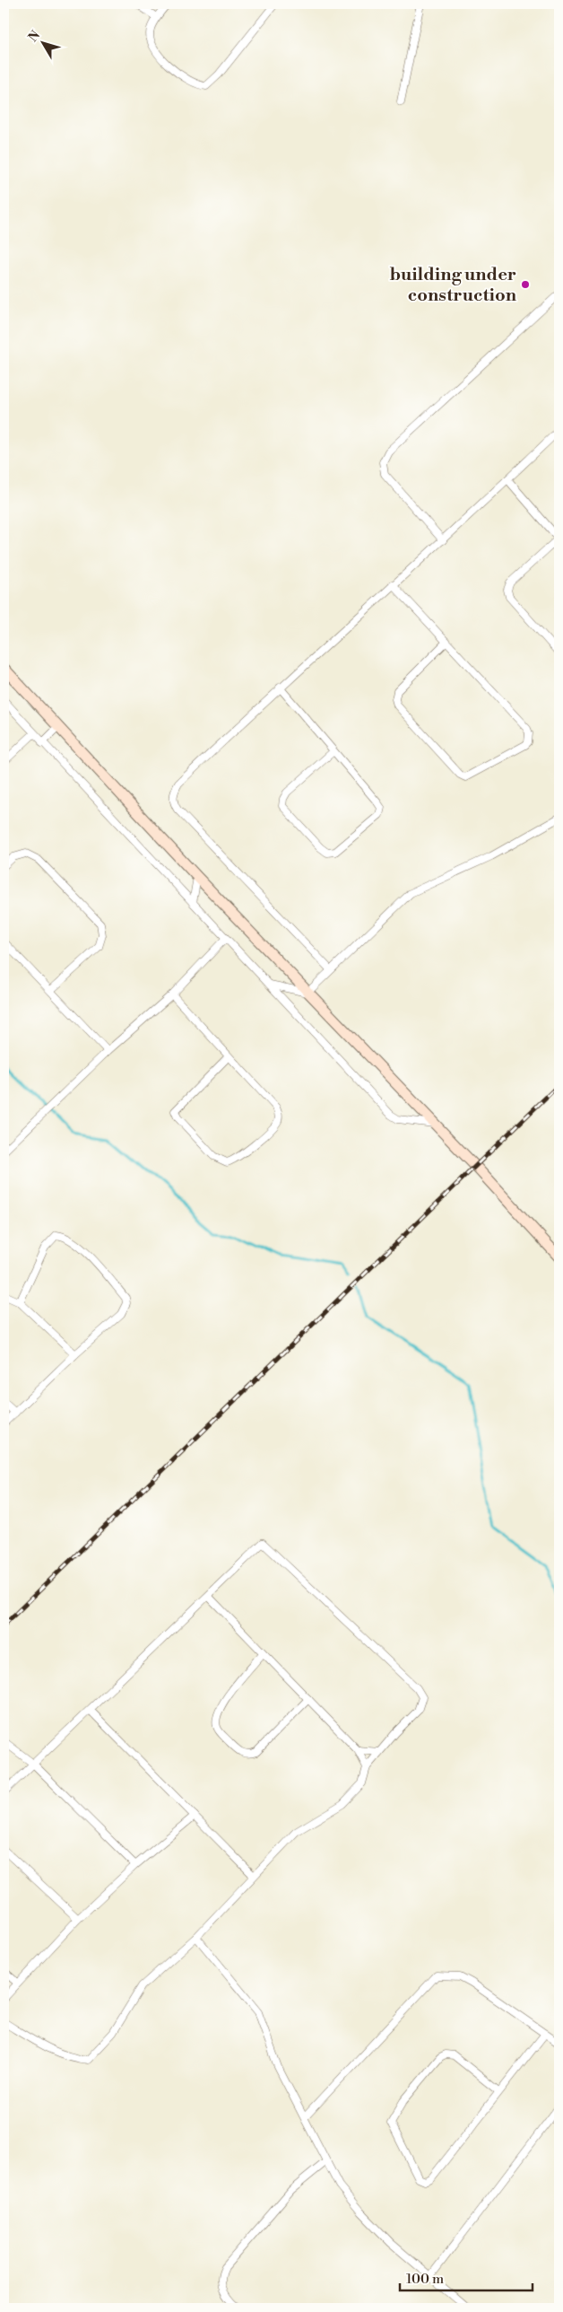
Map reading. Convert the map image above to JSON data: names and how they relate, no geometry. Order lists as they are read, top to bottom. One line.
{"places":["building under construction"],"scale_bar":"100 m","north":"top left"}
